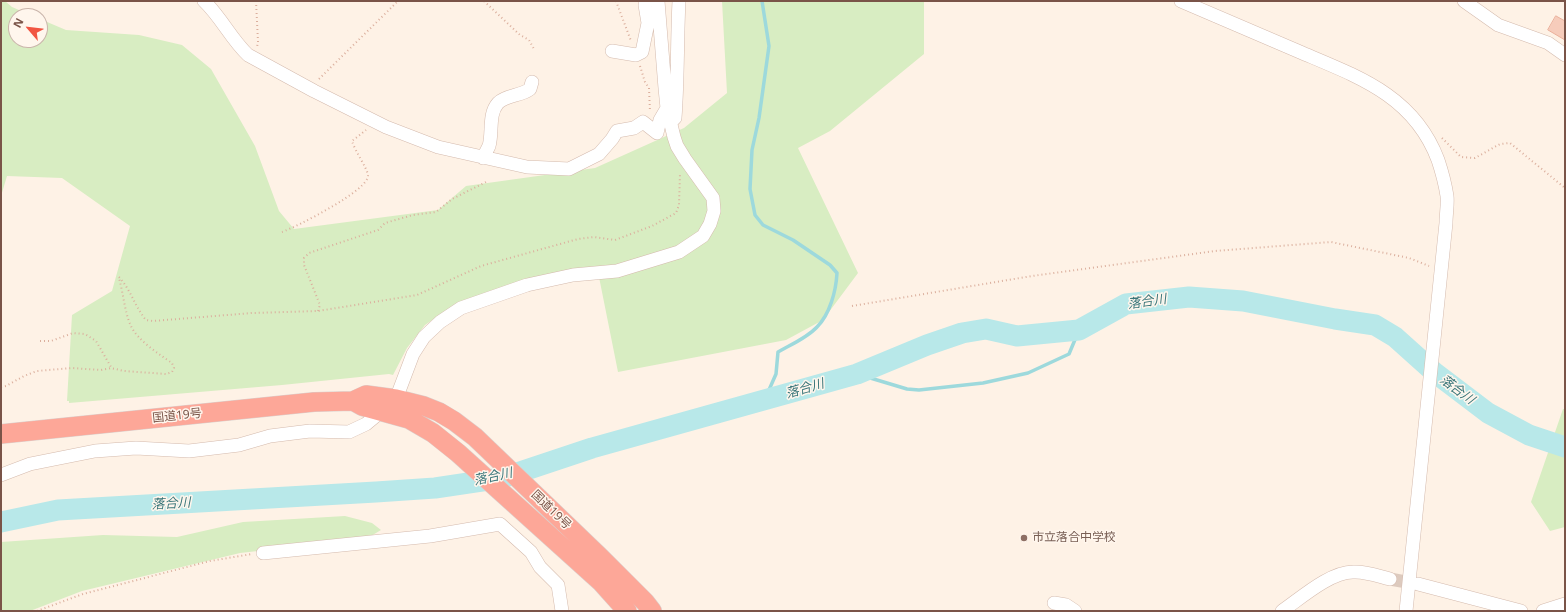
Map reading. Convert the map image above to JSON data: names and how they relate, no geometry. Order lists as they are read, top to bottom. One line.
{"streets":{"highway":["国道19号"]},"water":["落合川"],"places":["市立落合中学校"],"north":"top left"}
